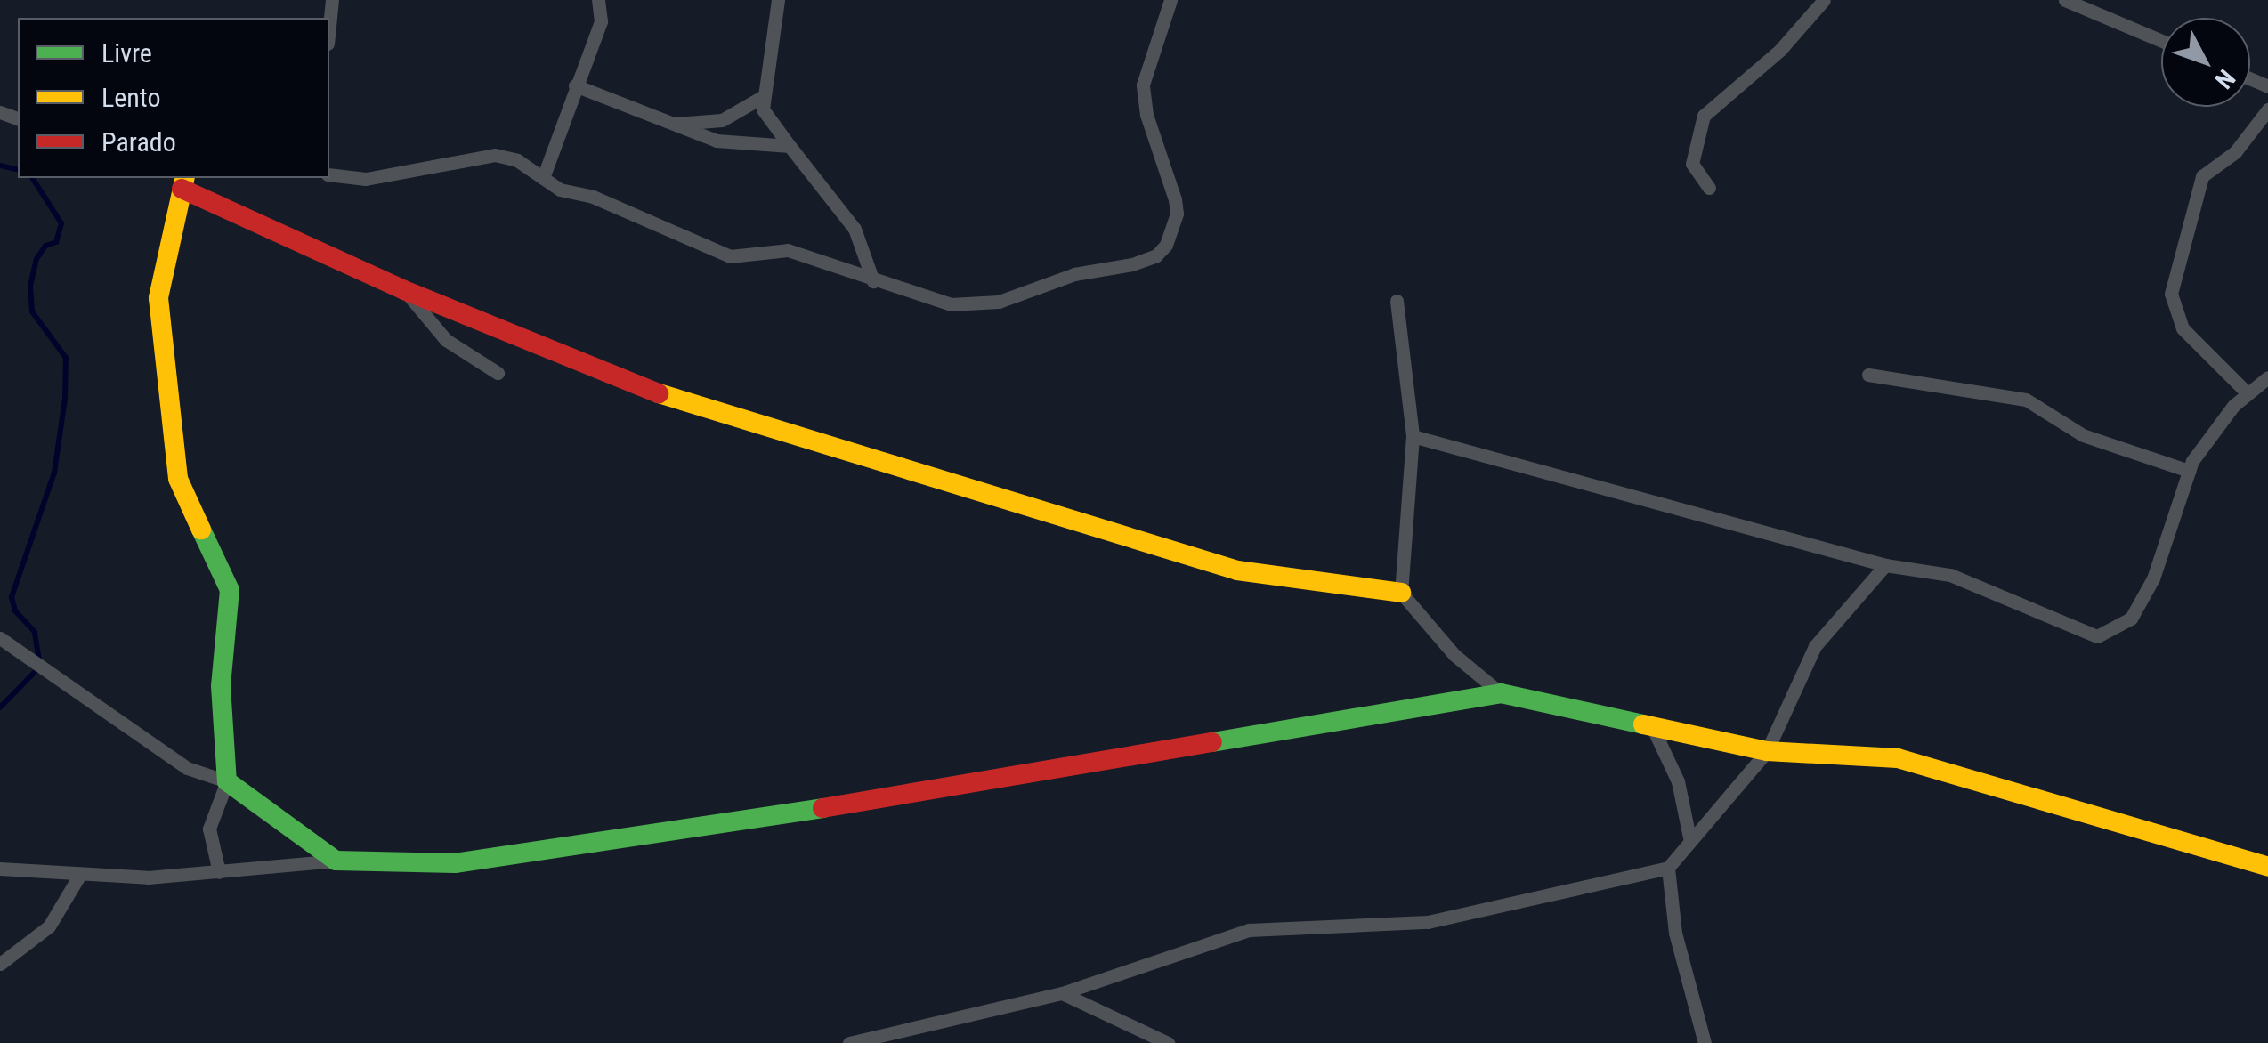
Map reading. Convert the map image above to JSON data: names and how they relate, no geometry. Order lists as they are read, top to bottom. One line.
{"legend":["Livre","Lento","Parado"],"north":"bottom right"}
